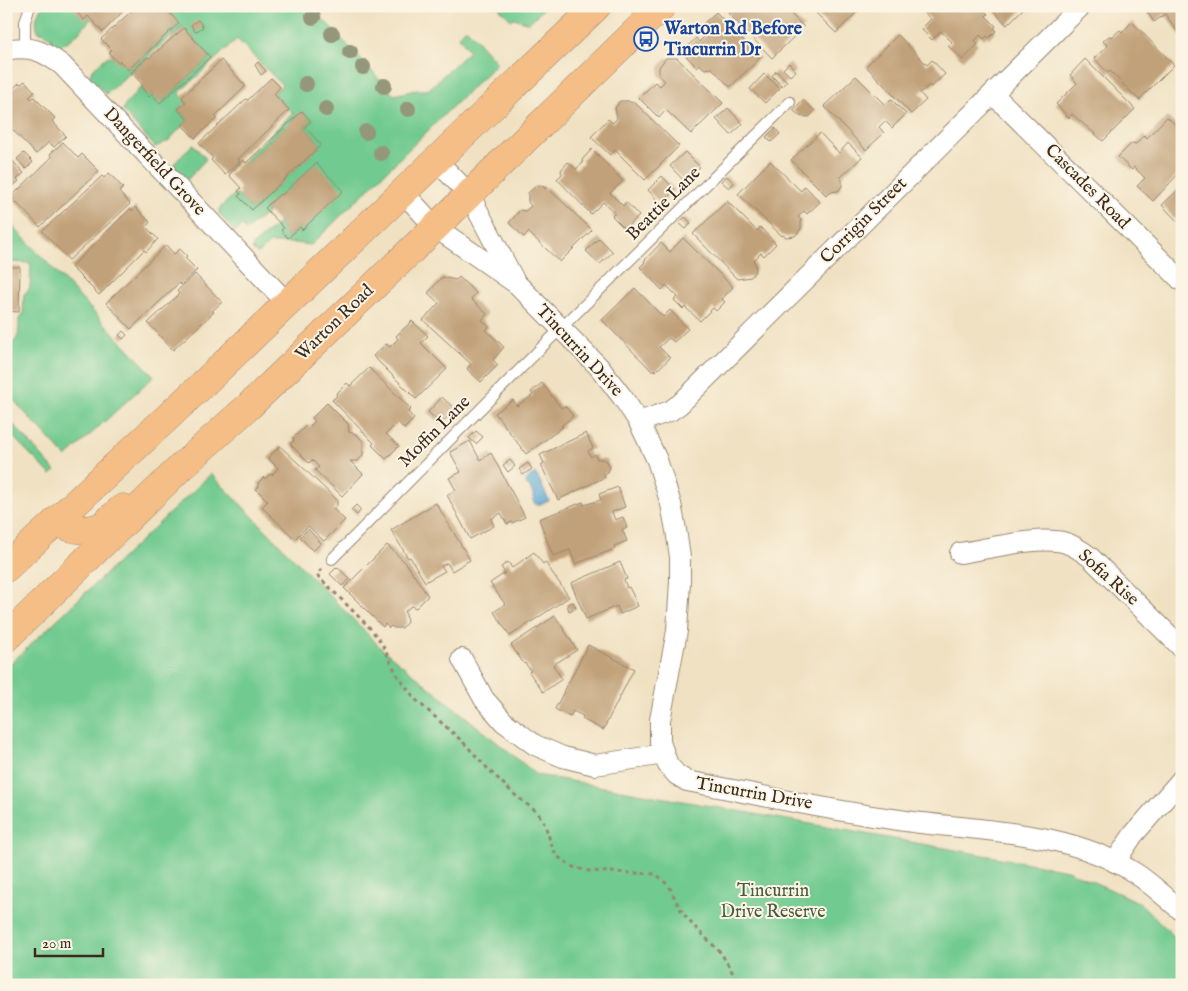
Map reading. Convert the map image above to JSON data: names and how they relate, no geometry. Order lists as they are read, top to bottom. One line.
{"streets":{"main road":["Warton Road"],"street":["Dangerfield Grove","Cascades Road","Corrigin Street","Tincurrin Drive","Sofia Rise"],"lane":["Beattie Lane","Moffin Lane"]},"crossings":[["Cascades Road","Corrigin Street"],["Beattie Lane","Tincurrin Drive"],["Beattie Lane","Moffin Lane"],["Corrigin Street","Tincurrin Drive"],["Warton Road","Tincurrin Drive"],["Tincurrin Drive","Moffin Lane"]],"parks":["Tincurrin Drive Reserve"],"places":{"bus stop":["Warton Rd Before Tincurrin Dr"]},"scale_bar":"20 m"}
